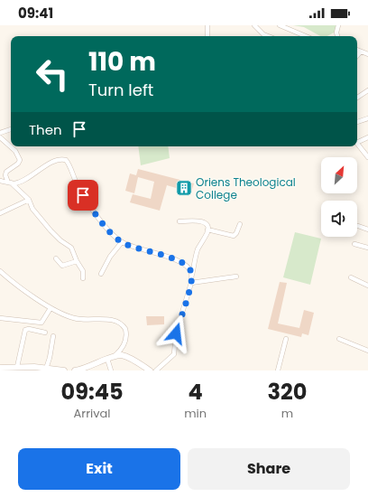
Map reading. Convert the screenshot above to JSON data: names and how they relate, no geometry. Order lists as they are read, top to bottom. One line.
{"places":{"building":["Oriens Theological College"]},"north":"top right","page":{"status":"09:41","turn":["110 m","Turn left"],"then":"Then","eta":["09:45","Arrival","4","min","320","m"],"buttons":["Exit","Share"]}}
